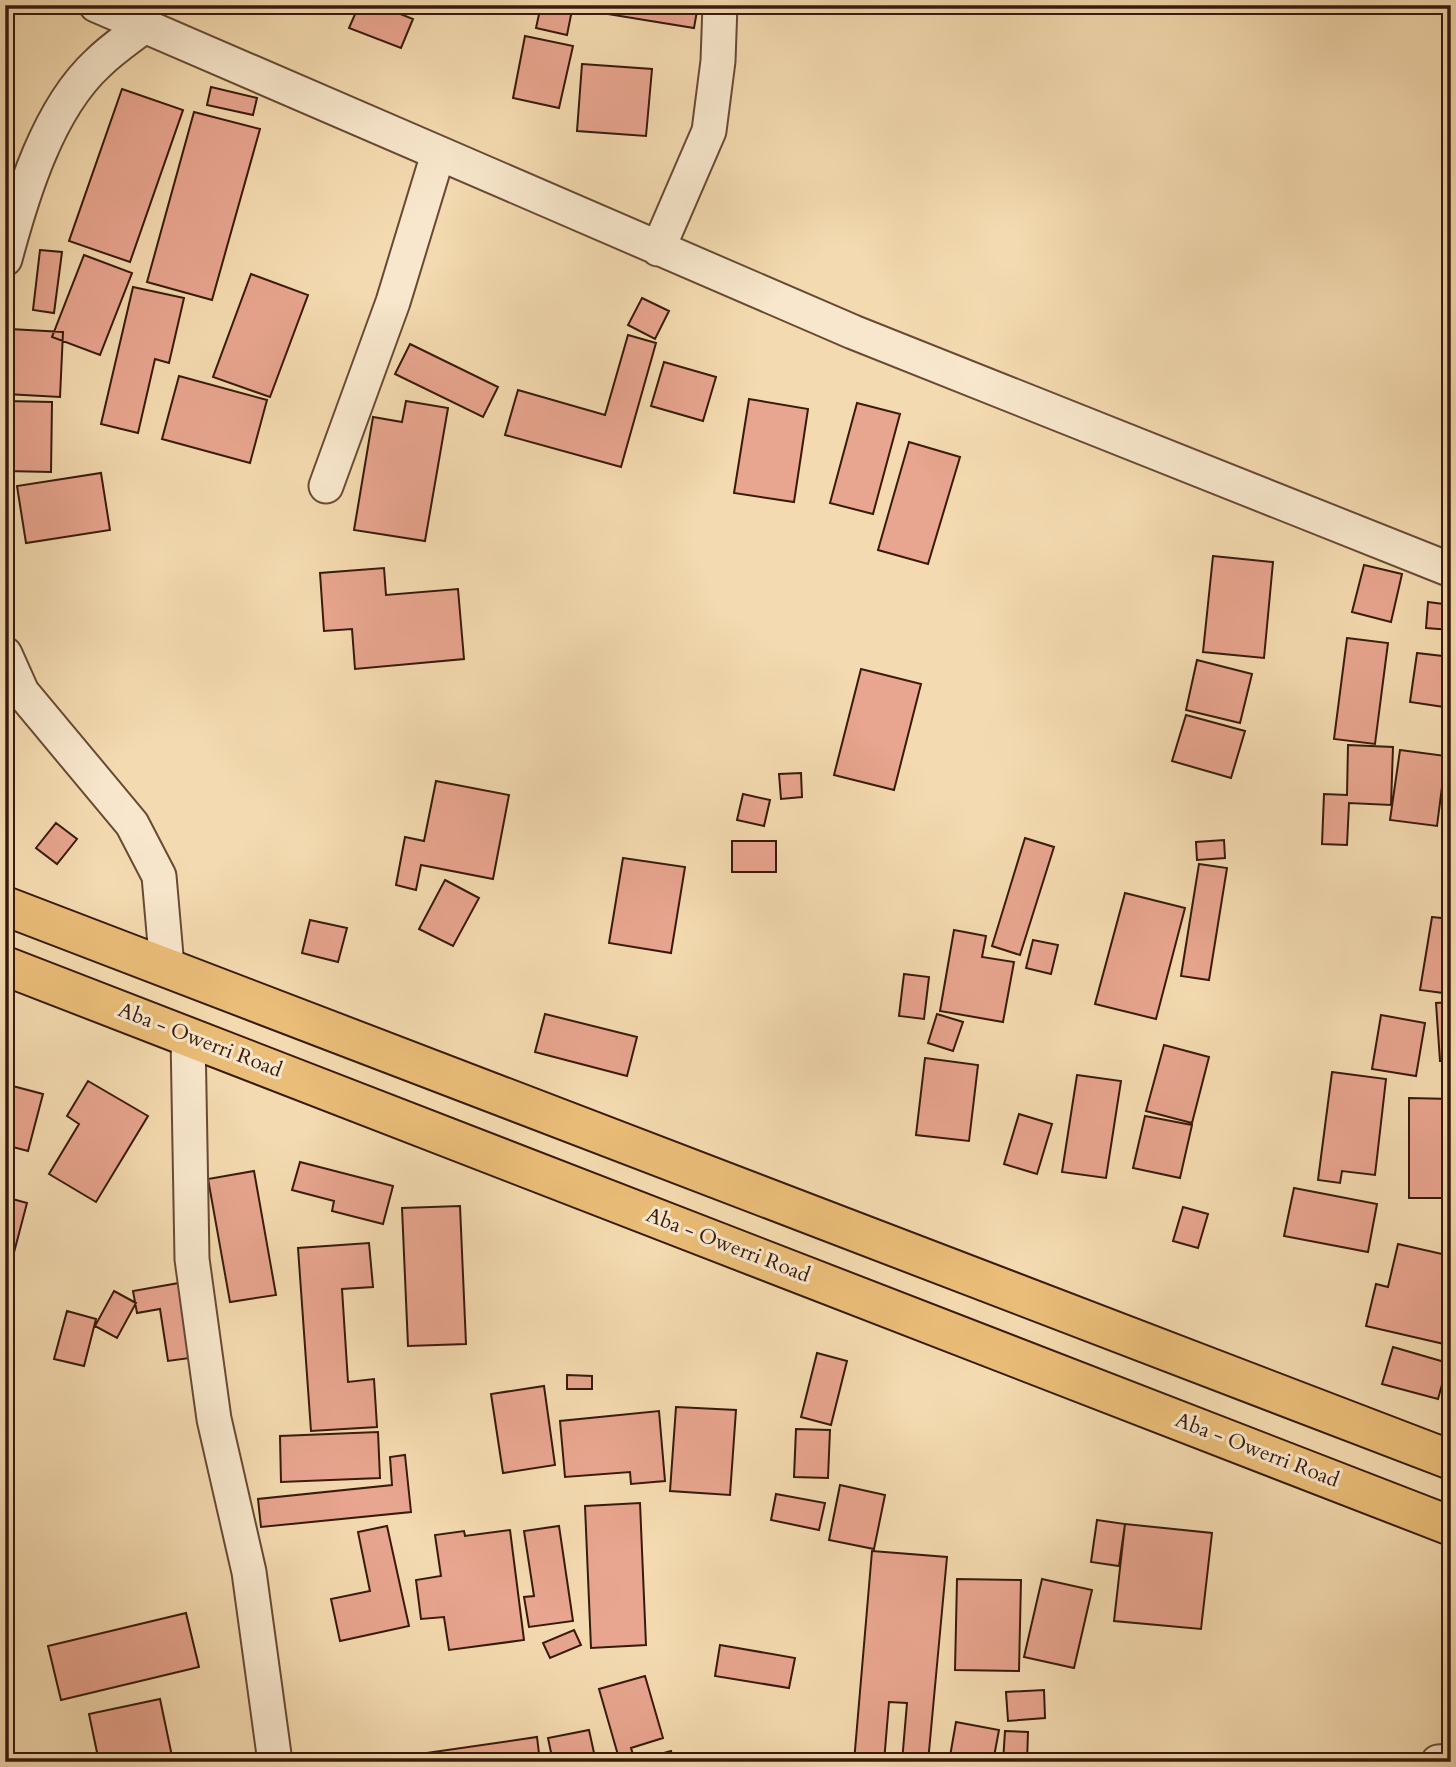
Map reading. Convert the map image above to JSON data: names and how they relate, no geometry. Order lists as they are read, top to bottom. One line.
{"streets":{"highway":["Aba - Owerri Road"]}}
